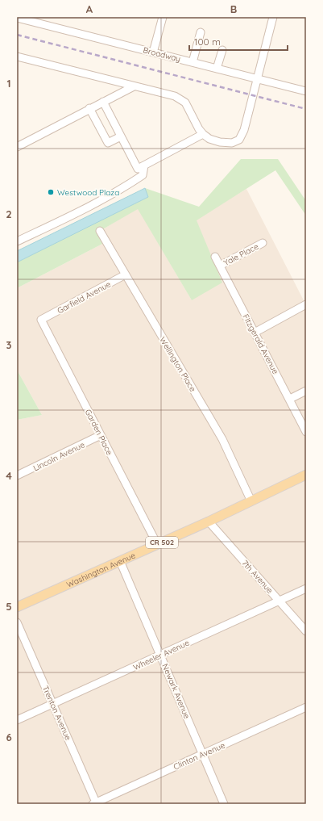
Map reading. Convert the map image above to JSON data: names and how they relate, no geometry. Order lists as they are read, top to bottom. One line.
{"streets":{"main road":["CR 502","Washington Avenue"],"street":["Broadway","Yale Place","Garfield Avenue","Fitzgerald Avenue","Wellington Place","Garden Place","Lincoln Avenue","7th Avenue","Wheeler Avenue","Newark Avenue","Trenton Avenue","Clinton Avenue"]},"crossings":[["Yale Place","Fitzgerald Avenue"],["Garfield Avenue","Wellington Place"],["Garfield Avenue","Garden Place"],["Wellington Place","Washington Avenue"],["Garden Place","Lincoln Avenue"],["Garden Place","Washington Avenue"],["Washington Avenue","7th Avenue"],["Washington Avenue","Newark Avenue"],["7th Avenue","Wheeler Avenue"],["Wheeler Avenue","Newark Avenue"],["Wheeler Avenue","Trenton Avenue"],["Newark Avenue","Clinton Avenue"],["Trenton Avenue","Clinton Avenue"]],"places":["Westwood Plaza"],"scale_bar":"100 m","grid":{"columns":["A","B"],"rows":["1","2","3","4","5","6"]}}
